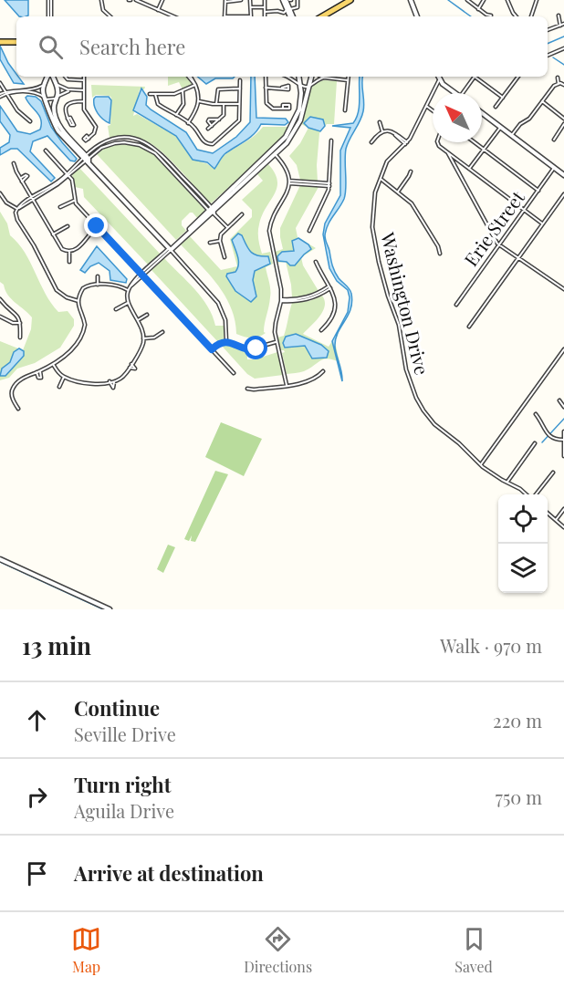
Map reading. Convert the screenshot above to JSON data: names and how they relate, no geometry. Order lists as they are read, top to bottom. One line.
{"streets":{"street":["Erie Street","Washington Drive"]},"north":"top left","page":{"search":"Search here","heading":["13 min","Walk · 970 m"],"list":[["Continue","Seville Drive","220 m"],["Turn right","Aguila Drive","750 m"],"Arrive at destination"],"nav":["Map","Directions","Saved"]}}
